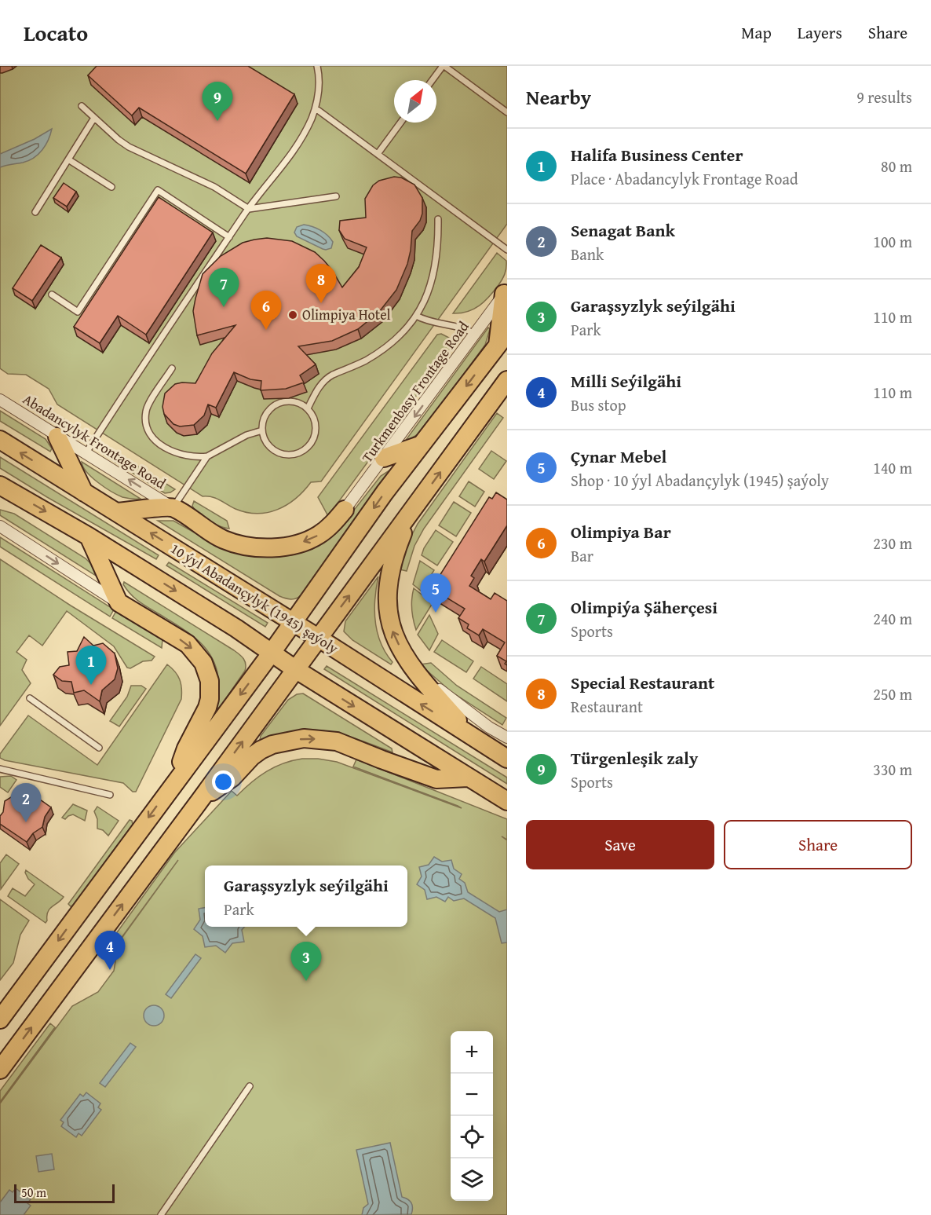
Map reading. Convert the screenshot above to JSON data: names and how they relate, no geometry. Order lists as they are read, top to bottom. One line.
{"streets":{"main road":["10 ýyl Abadançylyk (1945) şaýoly"],"street":["Turkmenbasy Frontage Road","Abadancylyk Frontage Road"]},"one_way":["Turkmenbasy Frontage Road","Abadancylyk Frontage Road"],"places":["Olimpiya Hotel"],"scale_bar":"50 m","north":"top right","page":{"header":"Locato","nav":["Map","Layers","Share"],"heading":["Nearby","9 results"],"pins":["9","8","7","6","5","1","2","4","3"],"list":[{"mark":"1","name":"Halifa Business Center","note":"Place · Abadancylyk Frontage Road","value":"80 m"},{"mark":"2","name":"Senagat Bank","note":"Bank","value":"100 m"},{"mark":"3","name":"Garaşsyzlyk seýilgähi","note":"Park","value":"110 m"},{"mark":"4","name":"Milli Seýilgähi","note":"Bus stop","value":"110 m"},{"mark":"5","name":"Çynar Mebel","note":"Shop · 10 ýyl Abadançylyk (1945) şaýoly","value":"140 m"},{"mark":"6","name":"Olimpiya Bar","note":"Bar","value":"230 m"},{"mark":"7","name":"Olimpiýa Şäherçesi","note":"Sports","value":"240 m"},{"mark":"8","name":"Special Restaurant","note":"Restaurant","value":"250 m"},{"mark":"9","name":"Türgenleşik zaly","note":"Sports","value":"330 m"}],"buttons":["Save","Share"],"popup":["Garaşsyzlyk seýilgähi","Park"],"map_buttons":["+","−"],"scale":"50 m"}}
